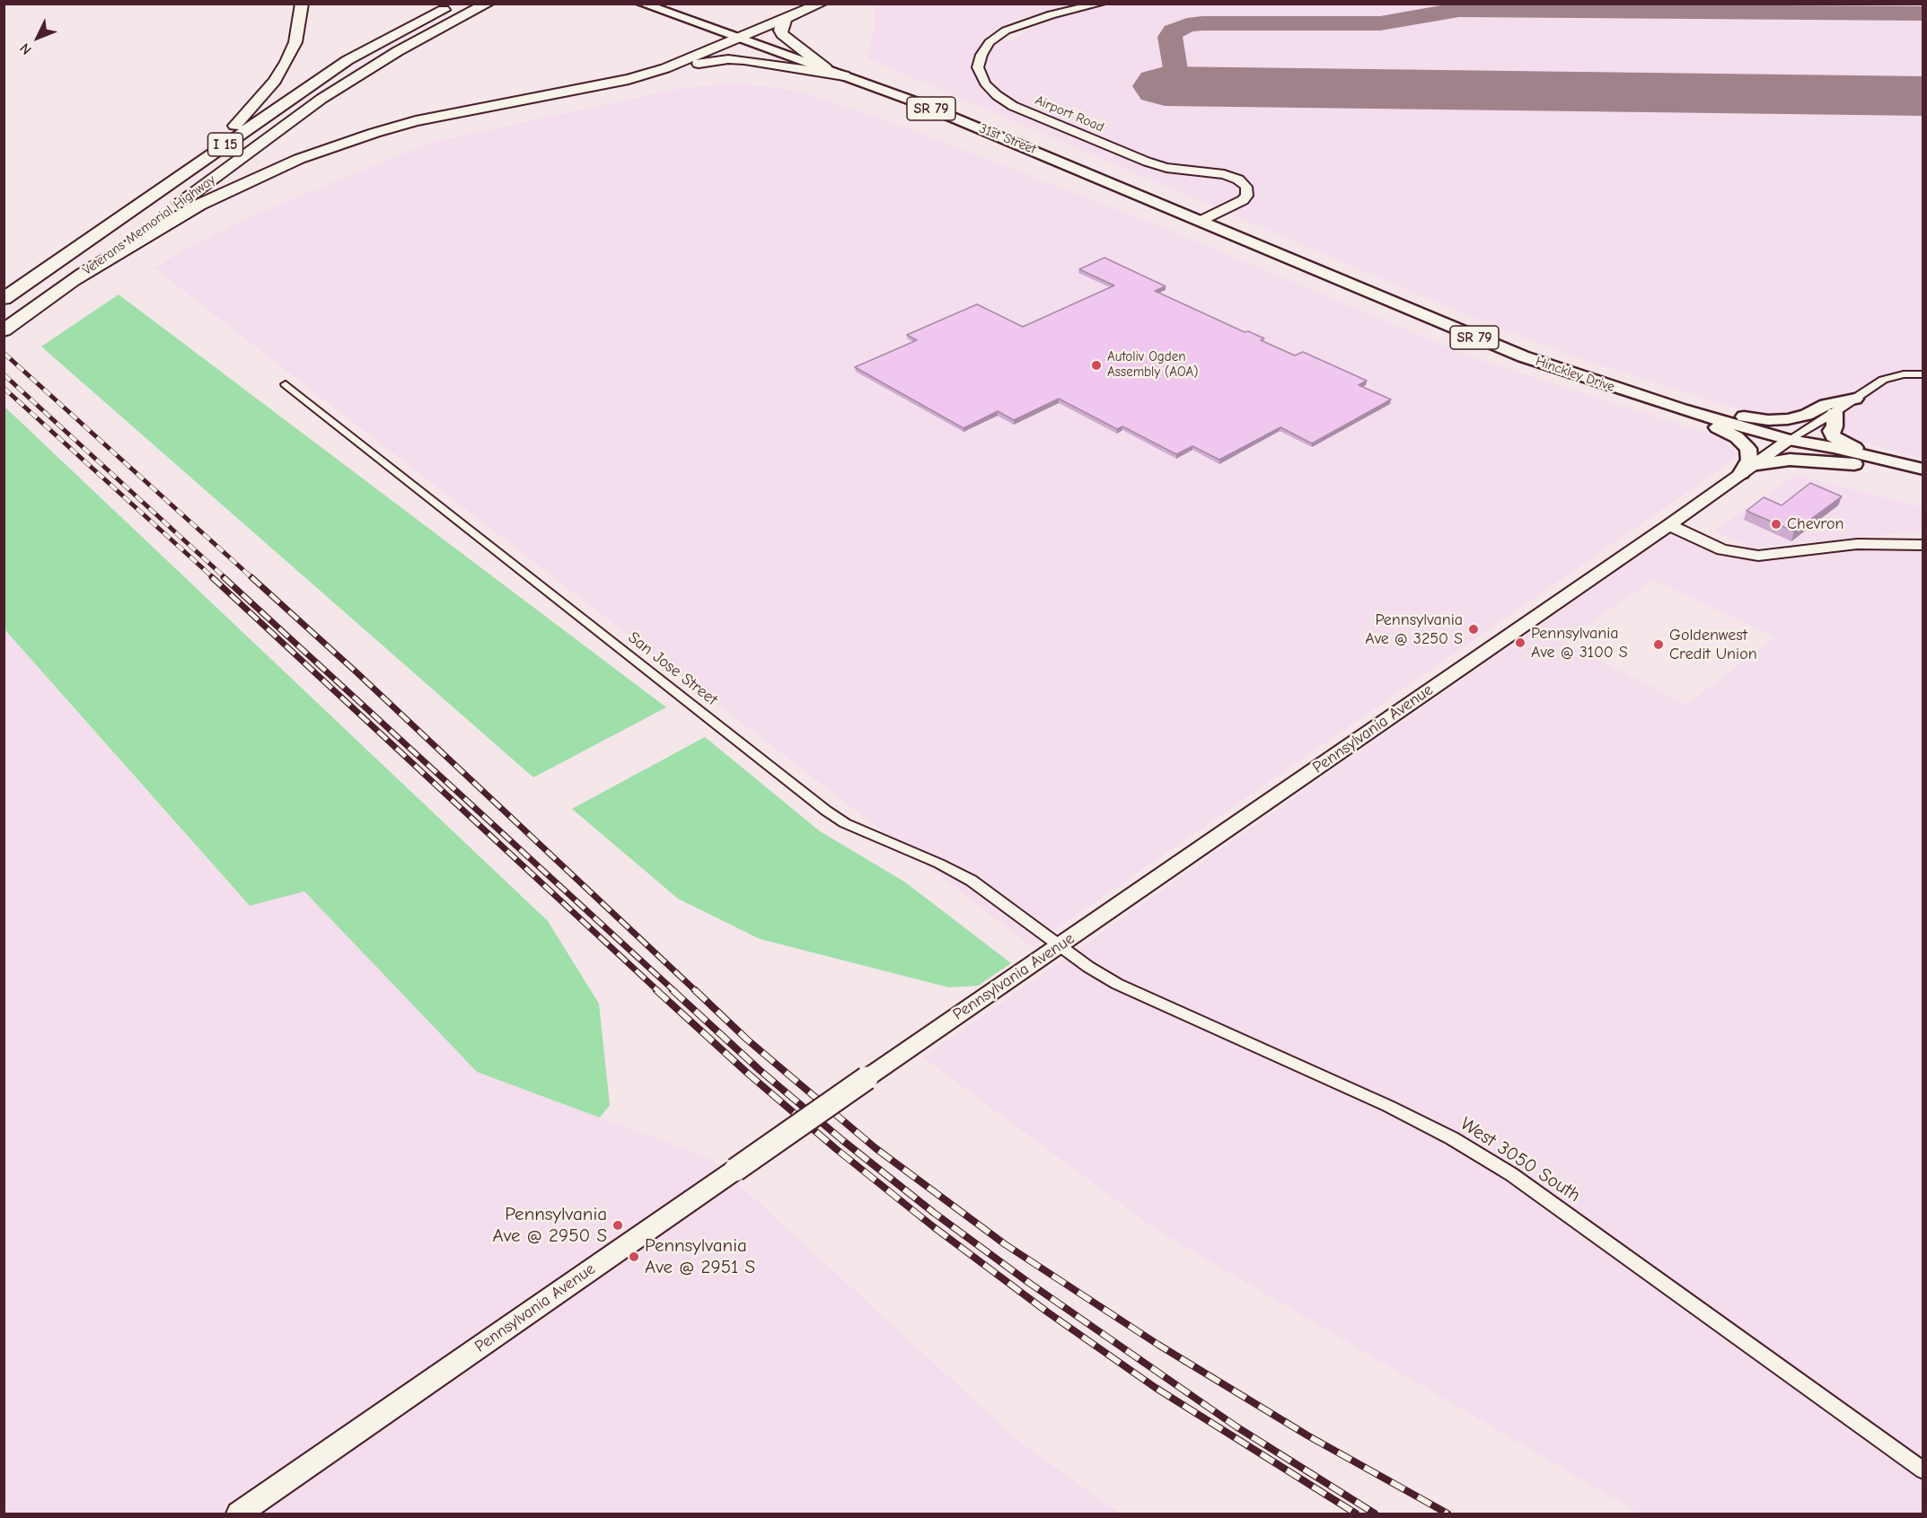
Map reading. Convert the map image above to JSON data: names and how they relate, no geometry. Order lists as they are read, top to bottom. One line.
{"streets":{"highway":["I 15","Veterans Memorial Highway"],"main road":["SR 79","31st Street","Hinckley Drive"],"street":["Airport Road","San Jose Street","Pennsylvania Avenue","West 3050 South"]},"crossings":[["Airport Road","31st Street"],["31st Street","Hinckley Drive"],["Hinckley Drive","Pennsylvania Avenue"],["San Jose Street","Pennsylvania Avenue"],["San Jose Street","West 3050 South"],["Pennsylvania Avenue","West 3050 South"]],"places":["Autoliv Ogden Assembly (AOA)","Chevron","Pennsylvania Ave @ 3250 S","Pennsylvania Ave @ 3100 S","Goldenwest Credit Union","Pennsylvania Ave @ 2950 S","Pennsylvania Ave @ 2951 S"],"north":"bottom left"}
